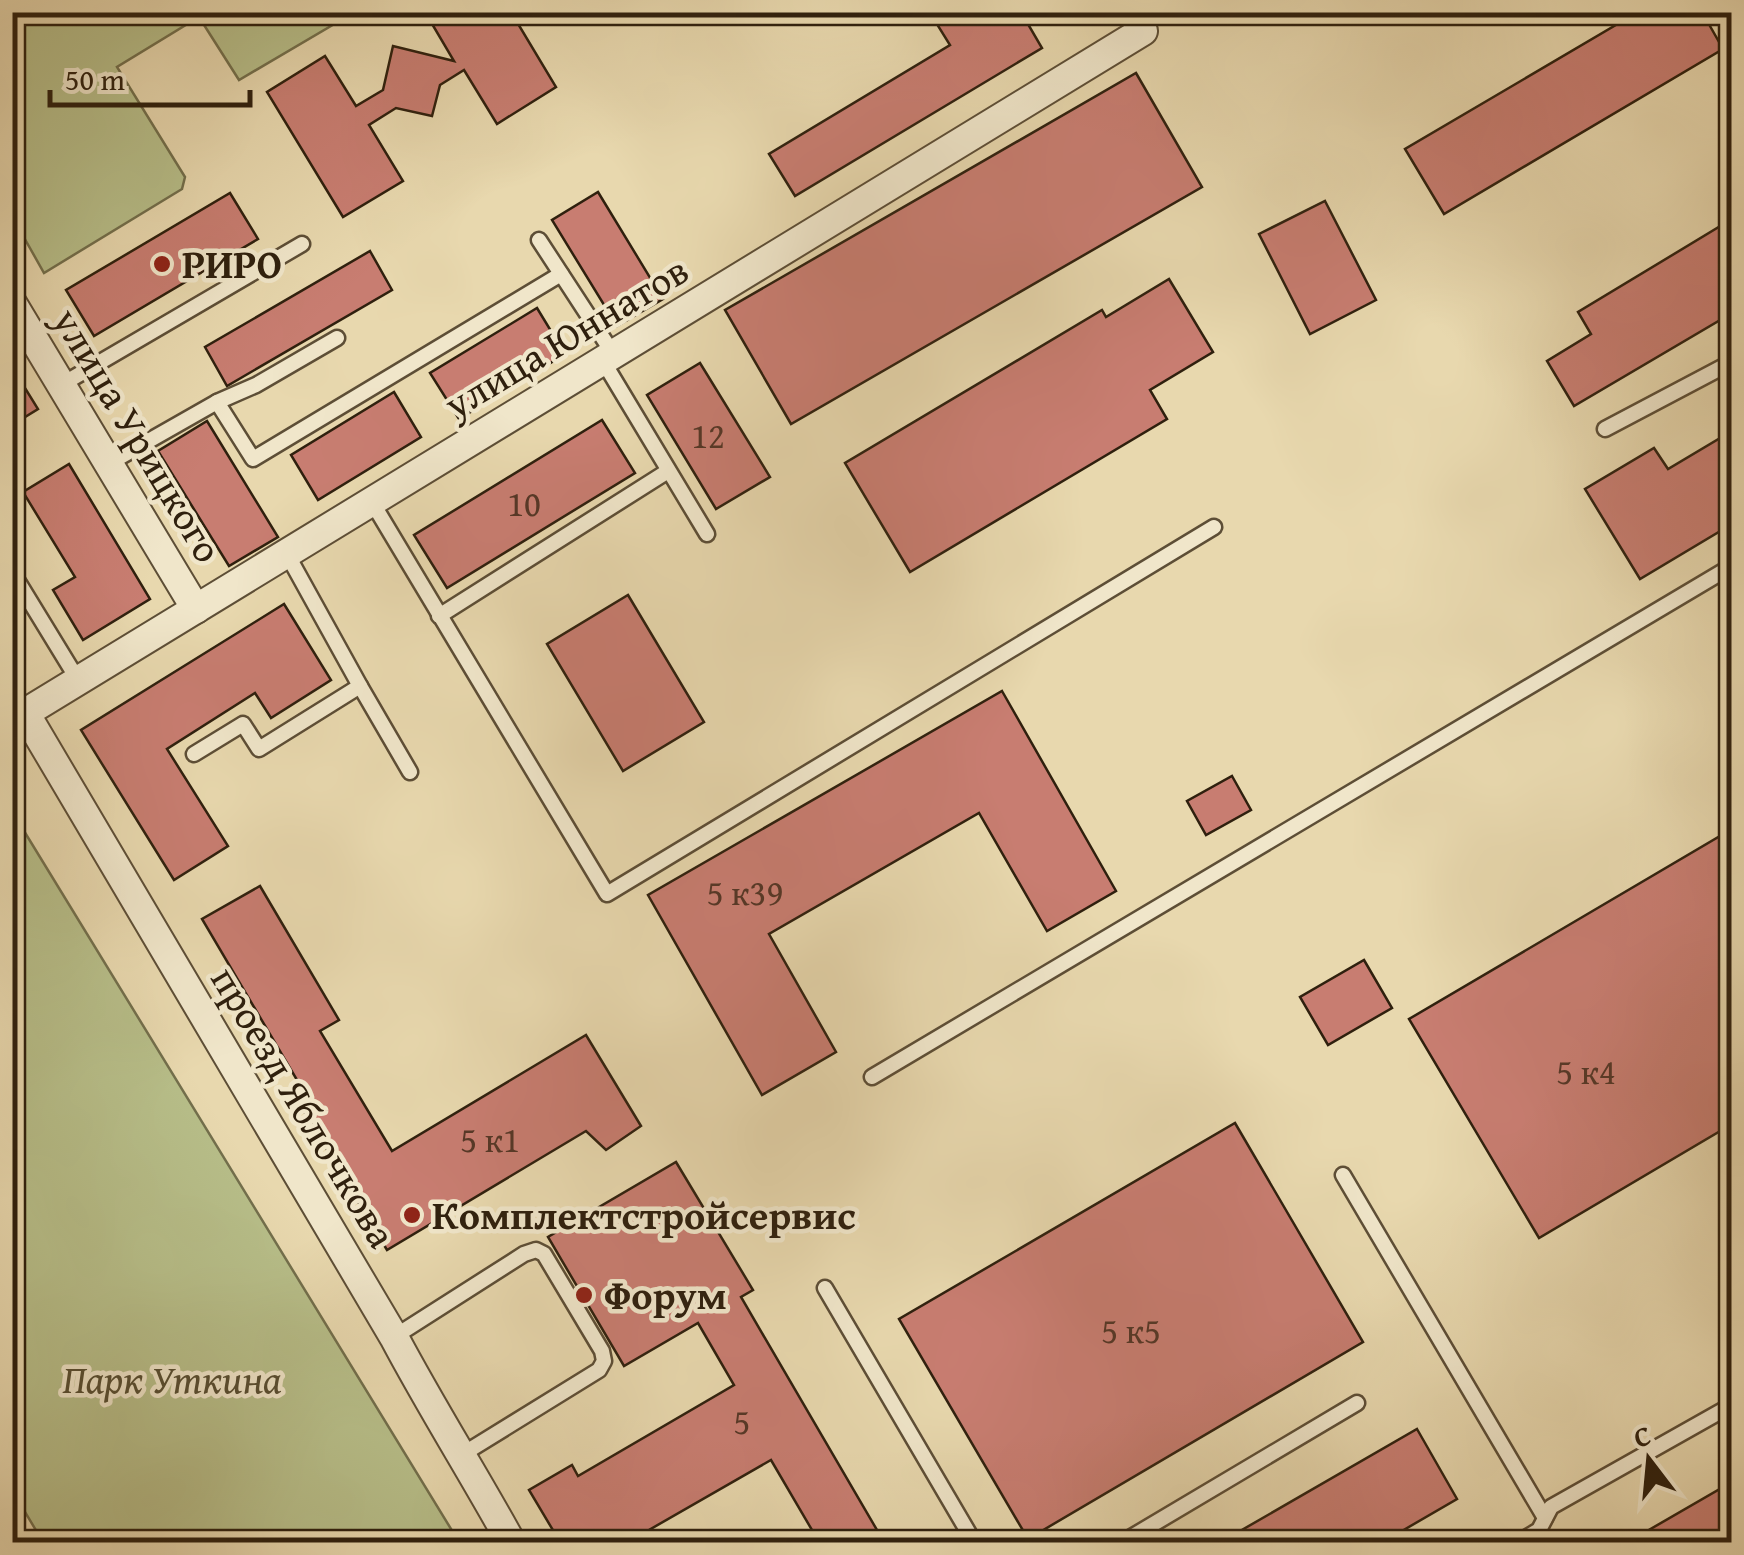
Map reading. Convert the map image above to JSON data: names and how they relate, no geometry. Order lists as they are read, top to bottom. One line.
{"streets":{"street":["улица Юннатов","улица Урицкого","проезд Яблочкова"]},"crossings":[["улица Юннатов","улица Урицкого"],["улица Юннатов","проезд Яблочкова"]],"parks":["Парк Уткина"],"places":["РИРО","Комплектстройсервис","Форум"],"house_numbers":["12","10","5 к39","5 к4","5 к1","5 к5","5"],"scale_bar":"50 m","north":"top"}
